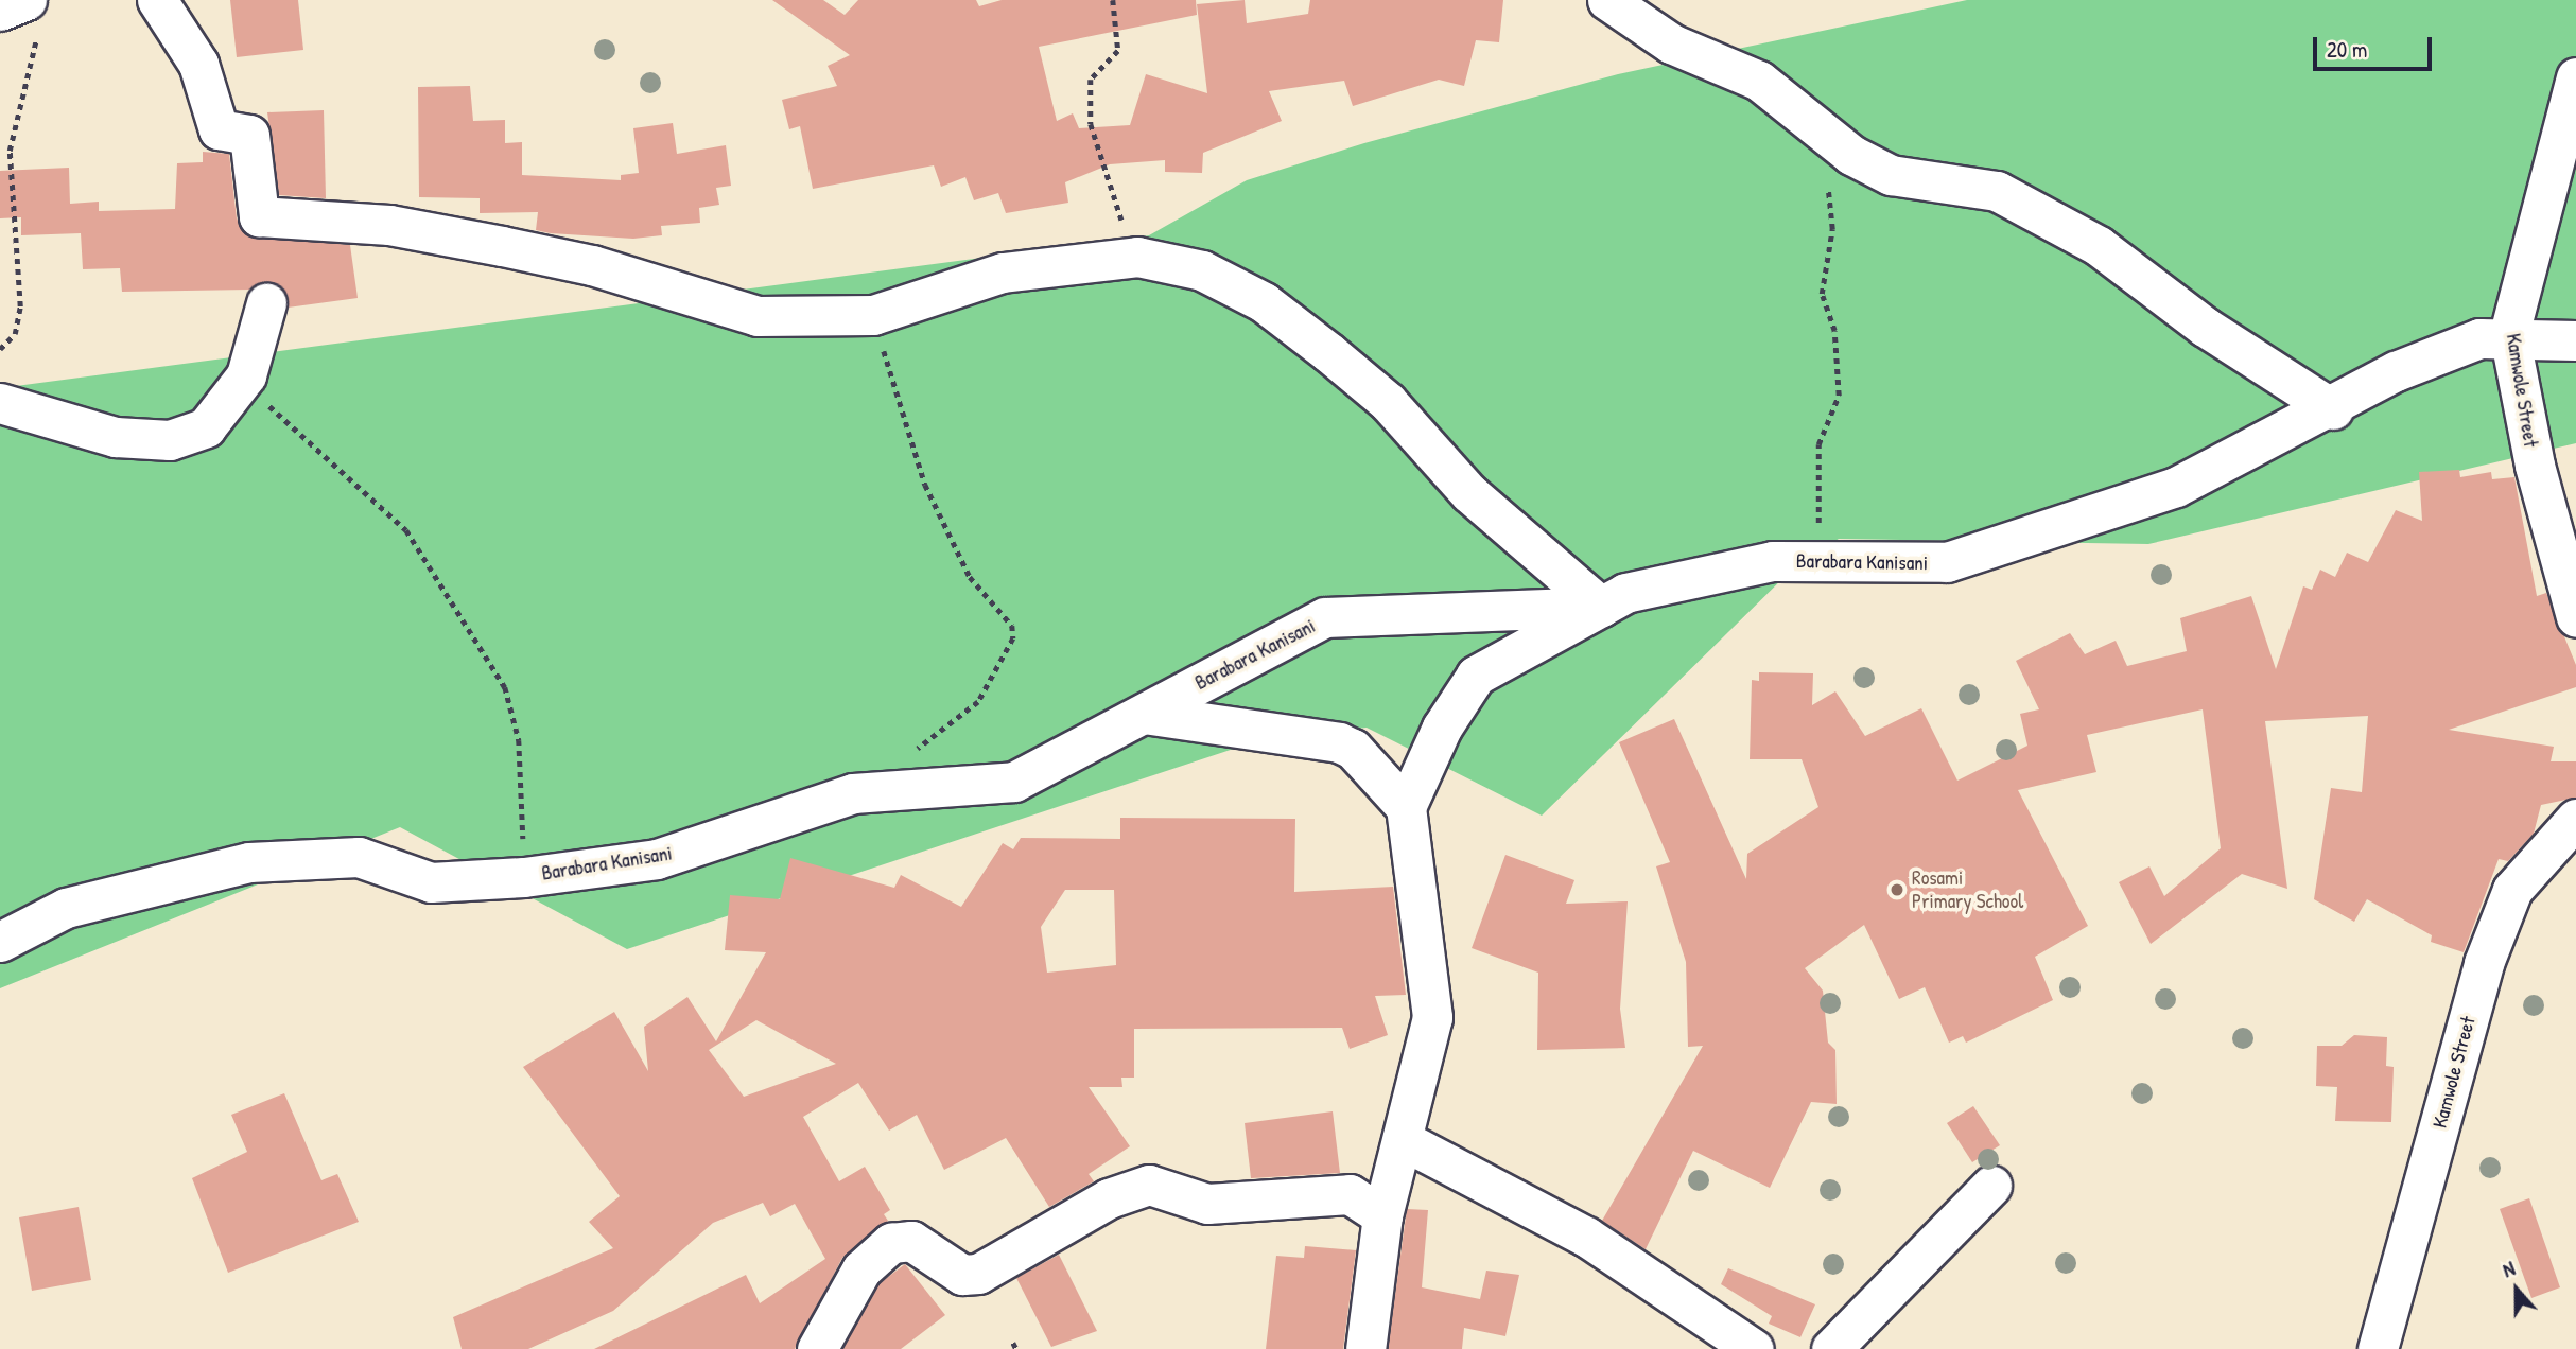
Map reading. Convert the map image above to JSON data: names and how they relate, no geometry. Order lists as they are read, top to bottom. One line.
{"streets":{"street":["Kamwole Street","Barabara Kanisani"]},"crossings":[["Kamwole Street","Barabara Kanisani"]],"places":["Rosami Primary School"],"scale_bar":"20 m","north":"top"}
